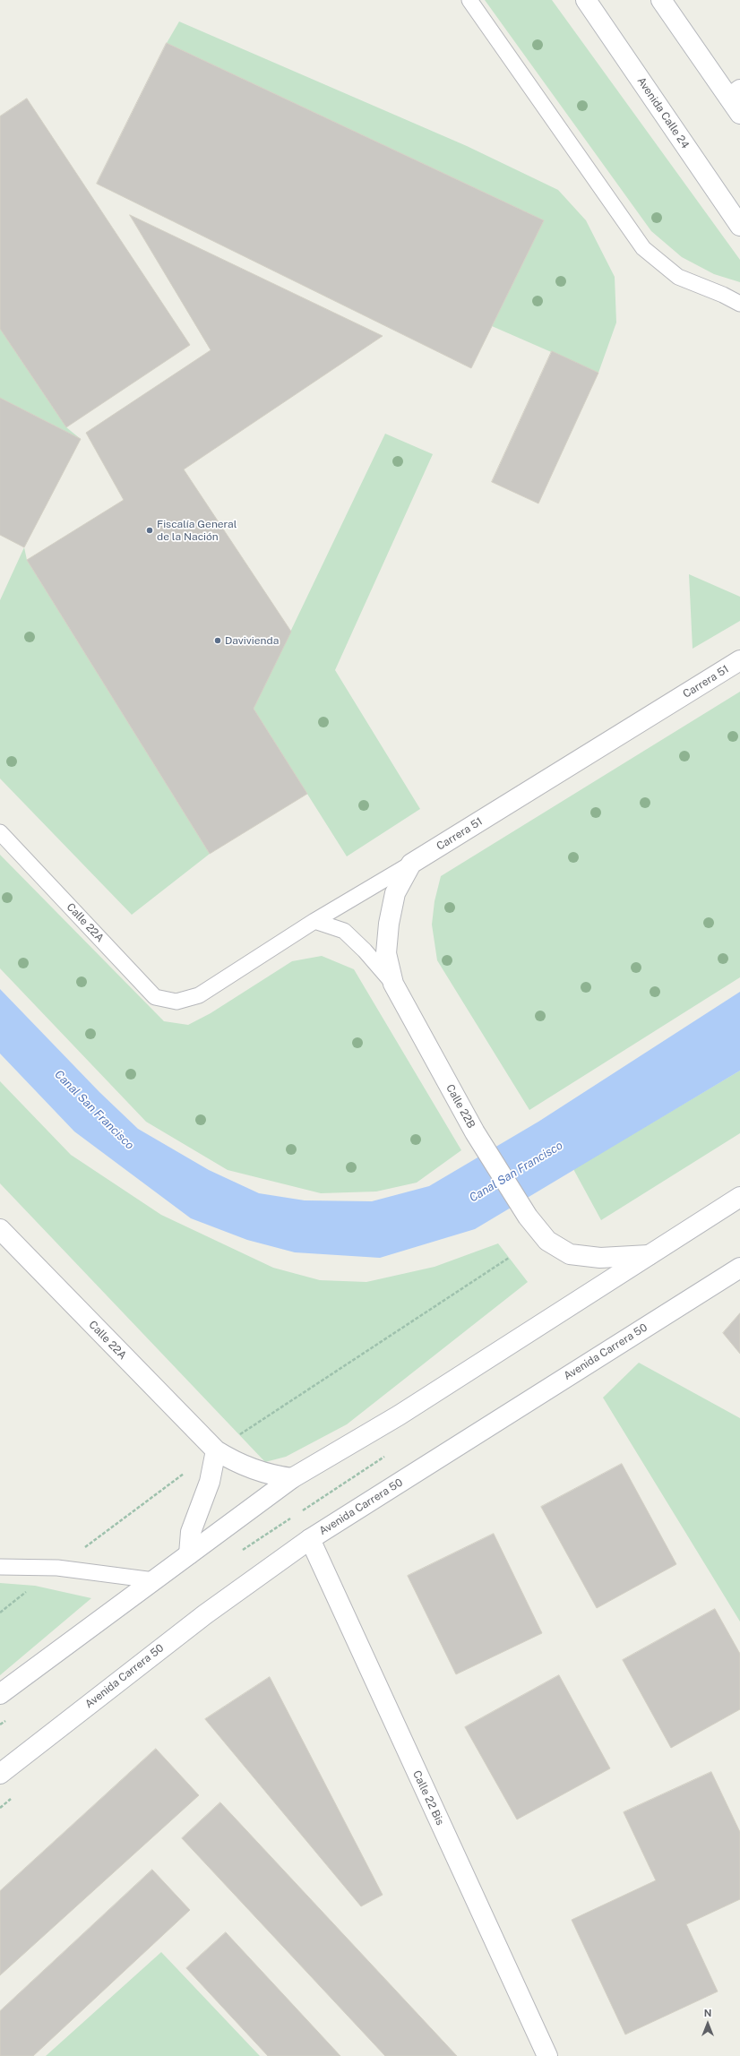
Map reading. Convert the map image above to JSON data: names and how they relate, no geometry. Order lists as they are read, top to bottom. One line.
{"streets":{"main road":["Avenida Calle 24","Carrera 51","Calle 22A","Calle 22B","Avenida Carrera 50","Calle 22 Bis"]},"crossings":[["Carrera 51","Calle 22A"],["Carrera 51","Calle 22B"],["Avenida Carrera 50","Calle 22 Bis"]],"water":["Canal San Francisco"],"places":["Fiscalía General de la Nación","Davivienda"],"north":"top"}
